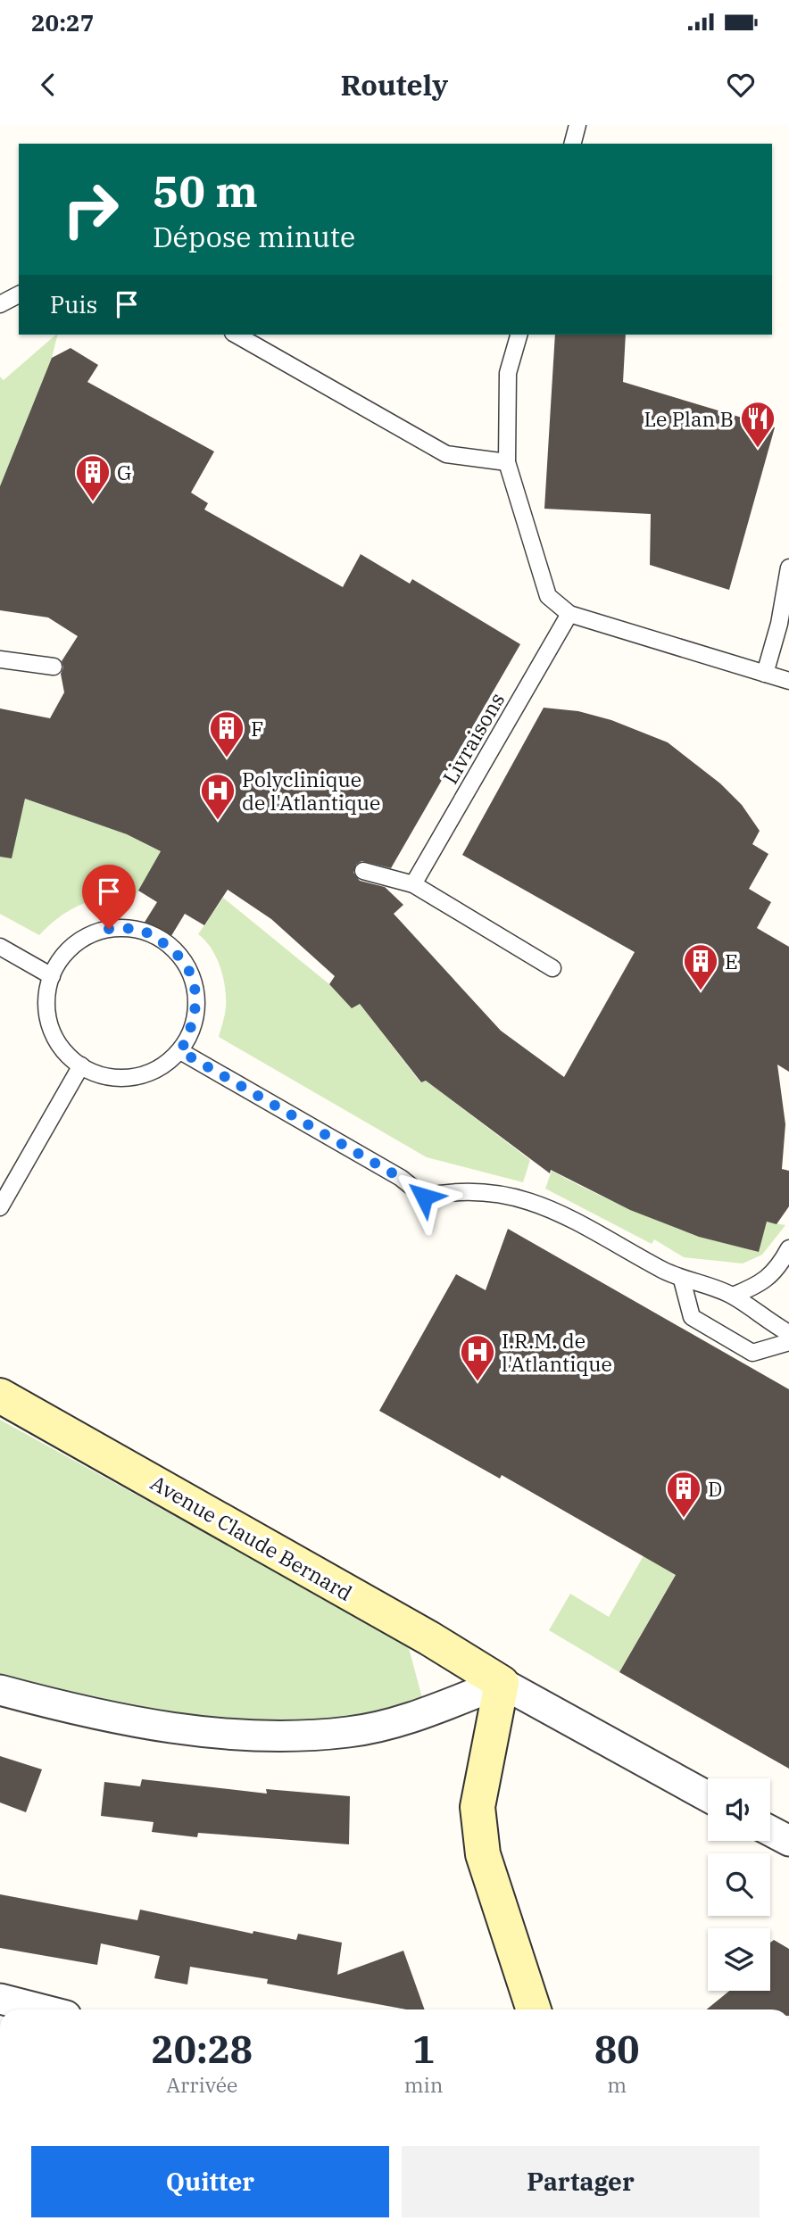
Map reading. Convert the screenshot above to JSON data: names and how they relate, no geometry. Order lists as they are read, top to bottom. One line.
{"streets":{"street":["Avenue Claude Bernard"],"lane":["Livraisons"]},"places":{"restaurant":["Le Plan B"],"building":["G","F","E","D"],"hospital":["Polyclinique de l'Atlantique","I.R.M. de l'Atlantique"]},"page":{"status":"20:27","header":"Routely","turn":["50 m","Dépose minute"],"then":"Puis","eta":["20:28","Arrivée","1","min","80","m"],"buttons":["Quitter","Partager"]}}
